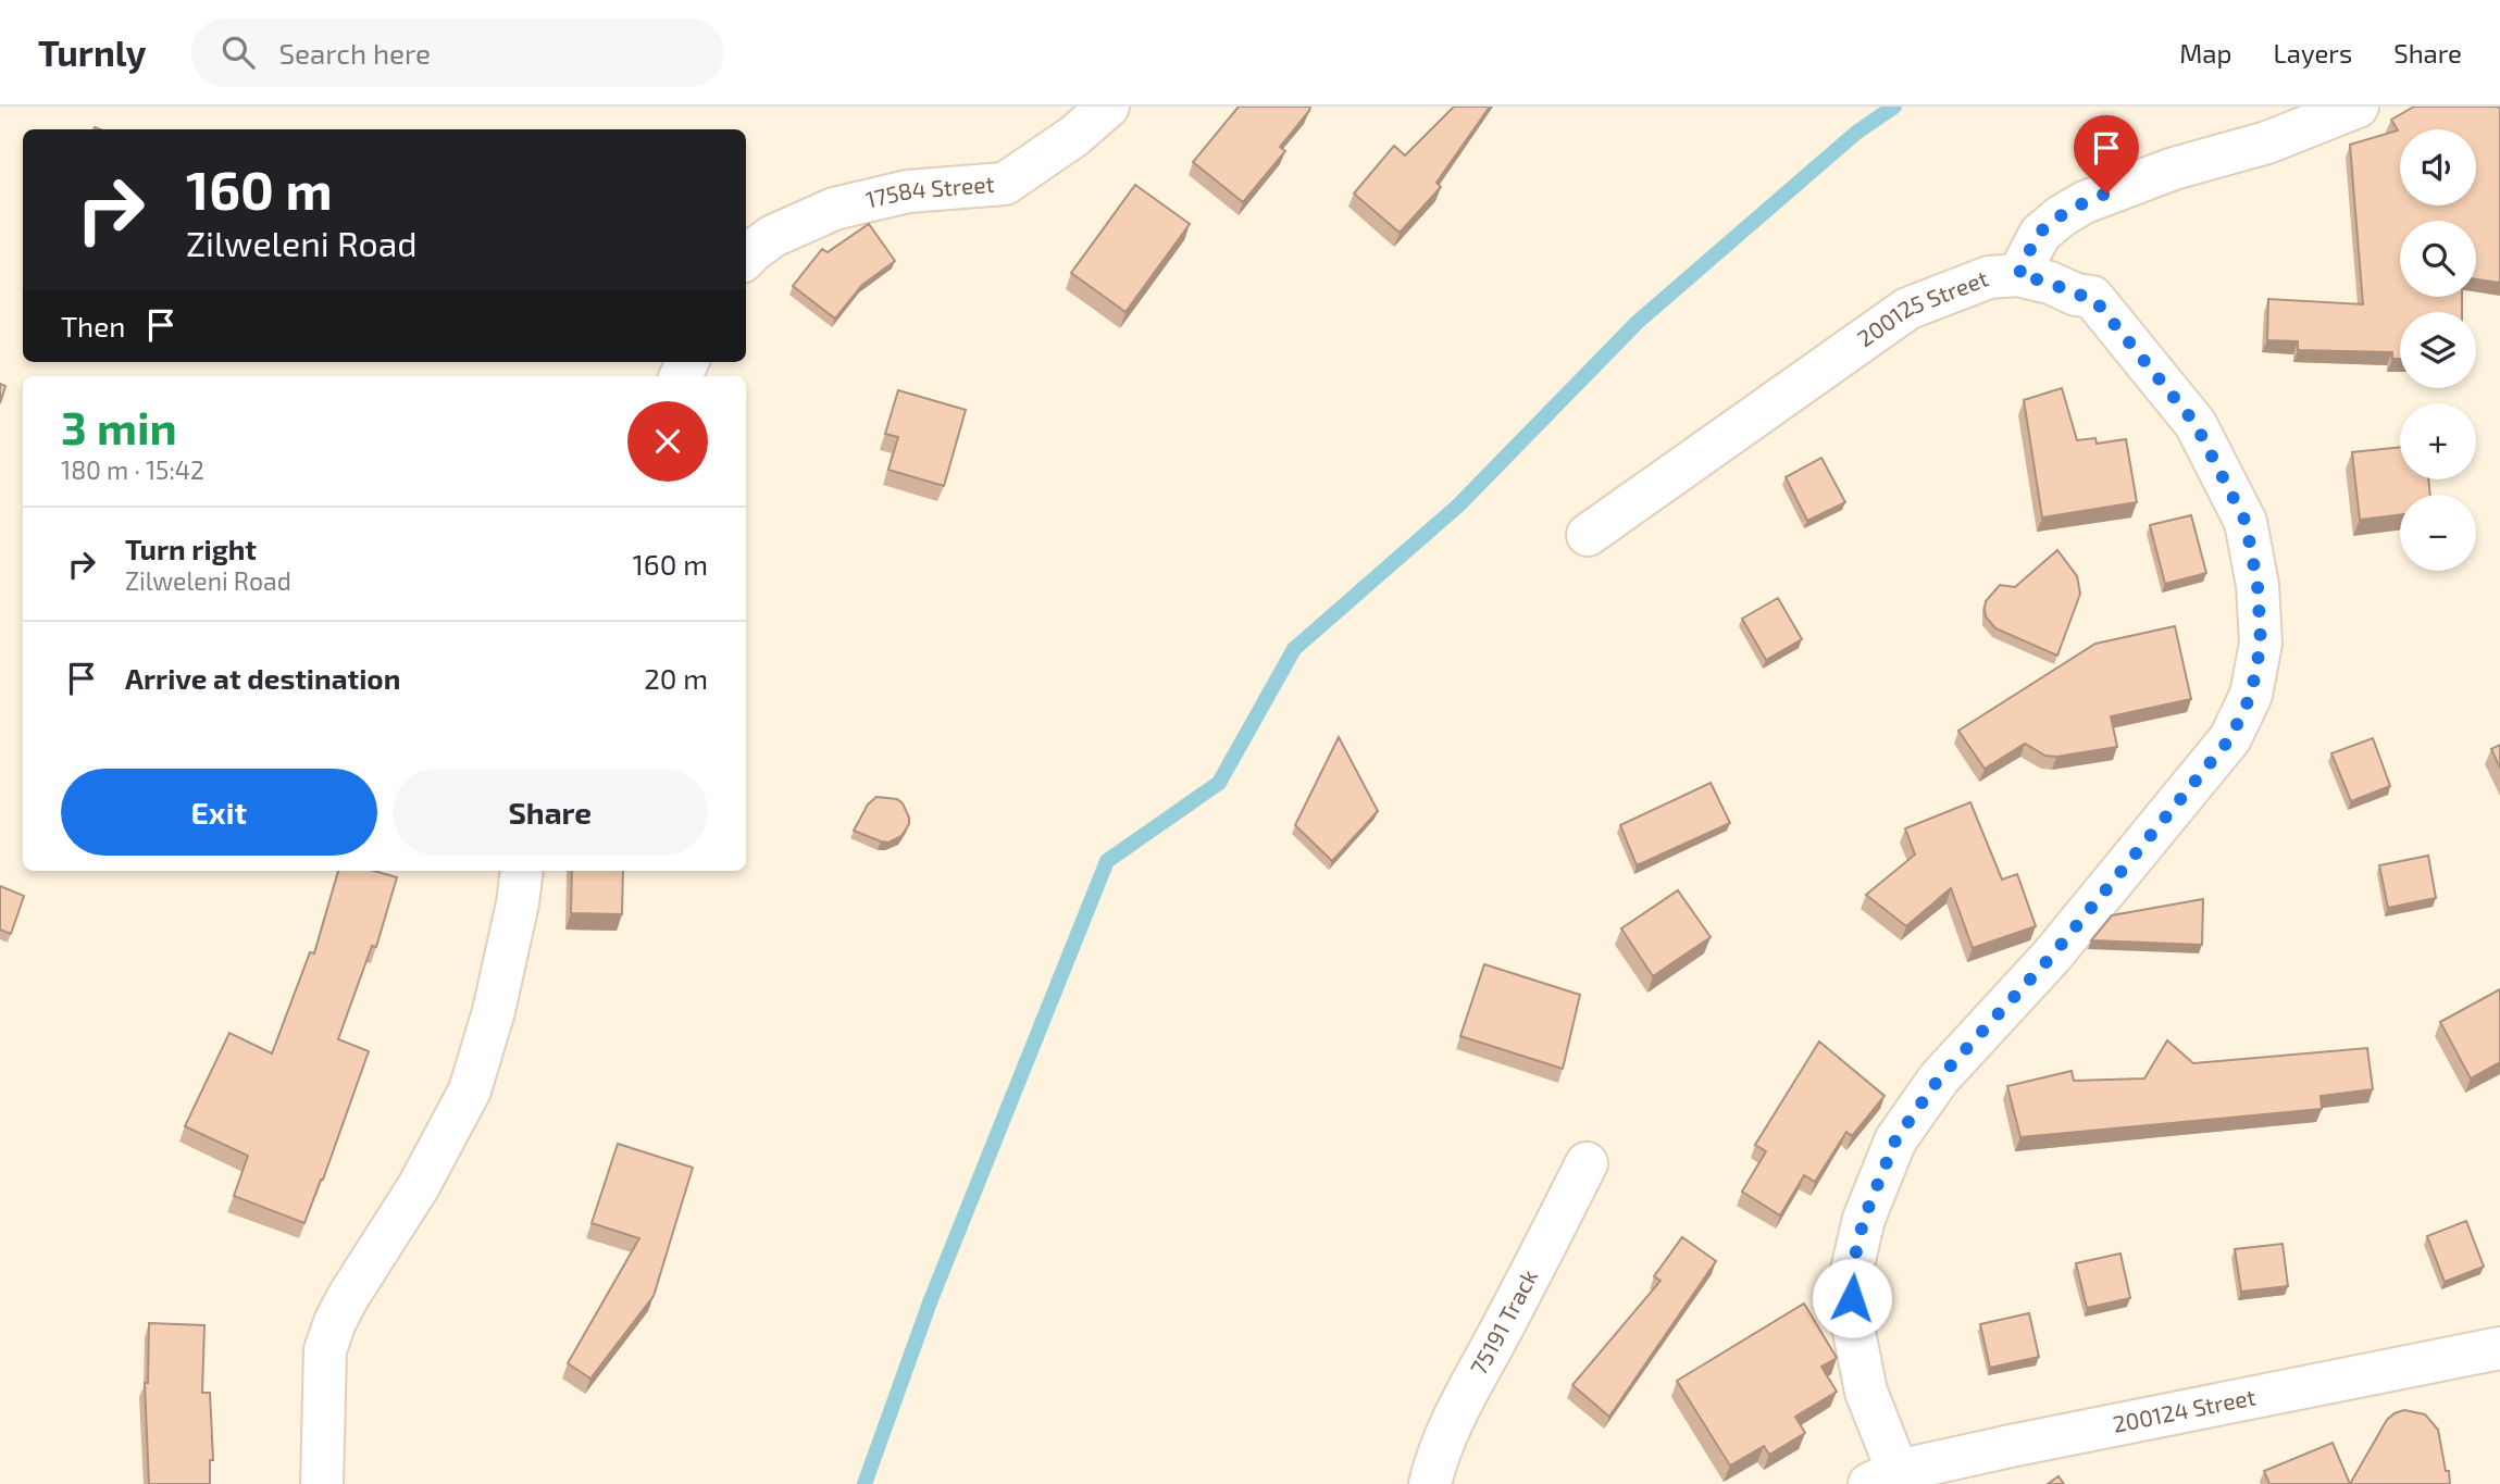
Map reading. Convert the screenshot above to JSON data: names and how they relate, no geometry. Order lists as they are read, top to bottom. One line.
{"streets":{"street":["17584 Street","200125 Street","75191 Track","200124 Street"]},"crossings":[["200125 Street","200124 Street"]],"page":{"header":"Turnly","search":"Search here","nav":["Map","Layers","Share"],"map_buttons":["+","−"],"turn":["160 m","Zilweleni Road"],"then":"Then","heading":["3 min","180 m · 15:42"],"list":[{"name":"Turn right","note":"Zilweleni Road","value":"160 m"},{"name":"Arrive at destination","value":"20 m"}],"buttons":["Exit","Share"]}}
